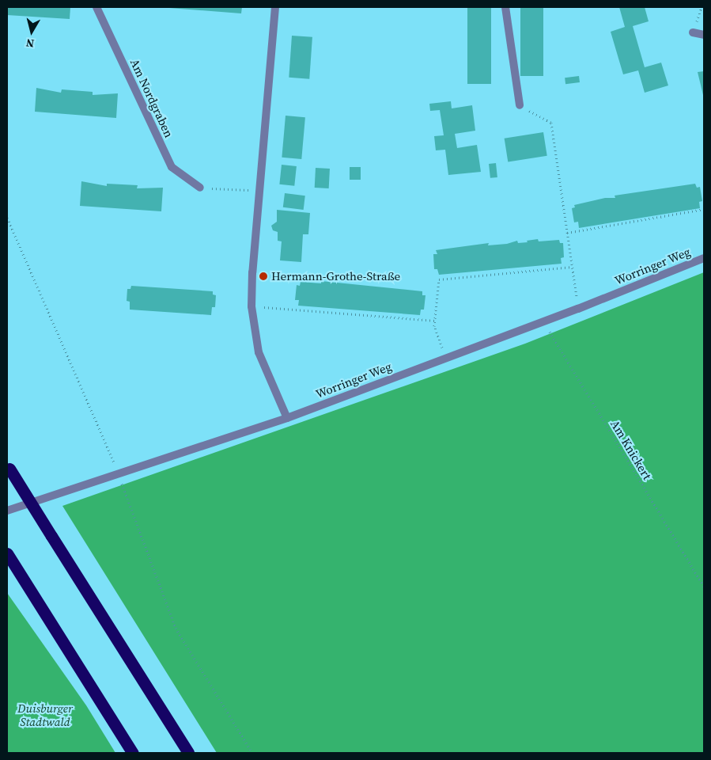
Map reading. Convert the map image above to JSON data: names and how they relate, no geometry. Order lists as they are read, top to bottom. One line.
{"streets":{"street":["Am Nordgraben","Worringer Weg"],"path":["Am Knickert"]},"crossings":[["Worringer Weg","Am Knickert"]],"parks":["Duisburger Stadtwald"],"places":["Hermann-Grothe-Straße"],"north":"bottom"}
